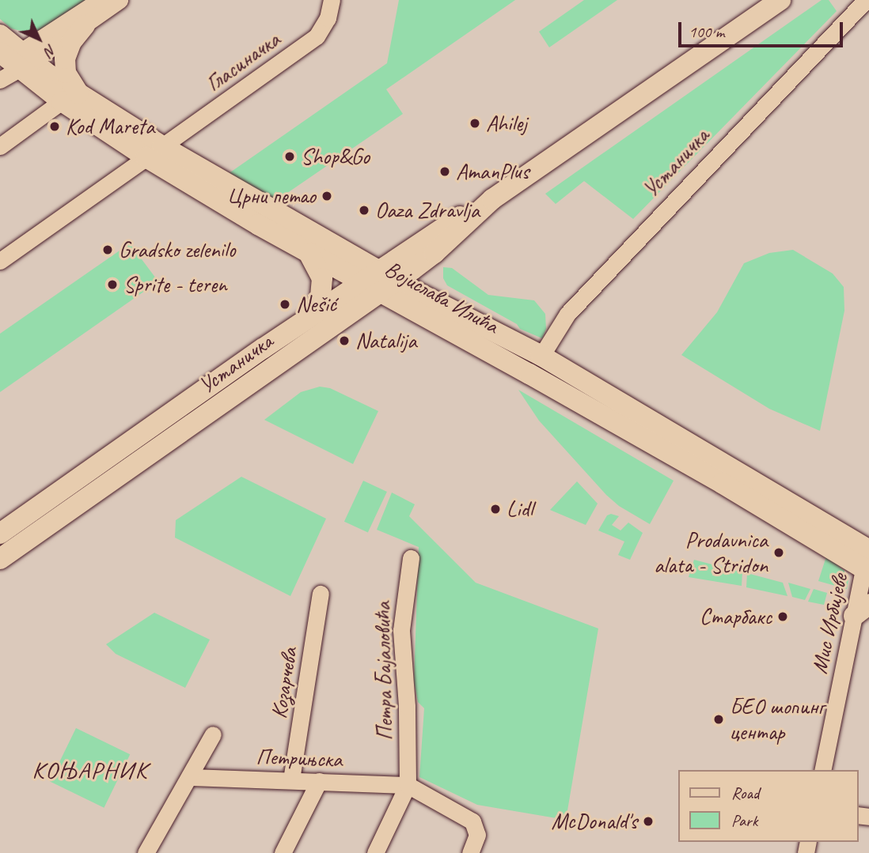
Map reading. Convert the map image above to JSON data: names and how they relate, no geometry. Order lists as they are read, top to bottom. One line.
{"streets":{"main road":["Устаничка","Војислава Илића"],"street":["Гласиначка","Мис Ирбијеве","Петра Бајаловића","Козарчева","Петрињска"]},"crossings":[["Гласиначка","Војислава Илића"],["Устаничка","Војислава Илића"],["Војислава Илића","Мис Ирбијеве"],["Петра Бајаловића","Петрињска"],["Козарчева","Петрињска"]],"districts":["КОЊАРНИК"],"places":["Ahilej","Kod Mareta","Shop&Go","AmanPlus","Црни петао","Oaza Zdravlja","Gradsko zelenilo","Sprite - teren","Nešić","Natalija","Lidl","Prodavnica alata - Stridon","Старбакс","БЕО шопинг центар","McDonald's"],"legend":["Road","Park"],"scale_bar":"100 m","north":"bottom right"}
